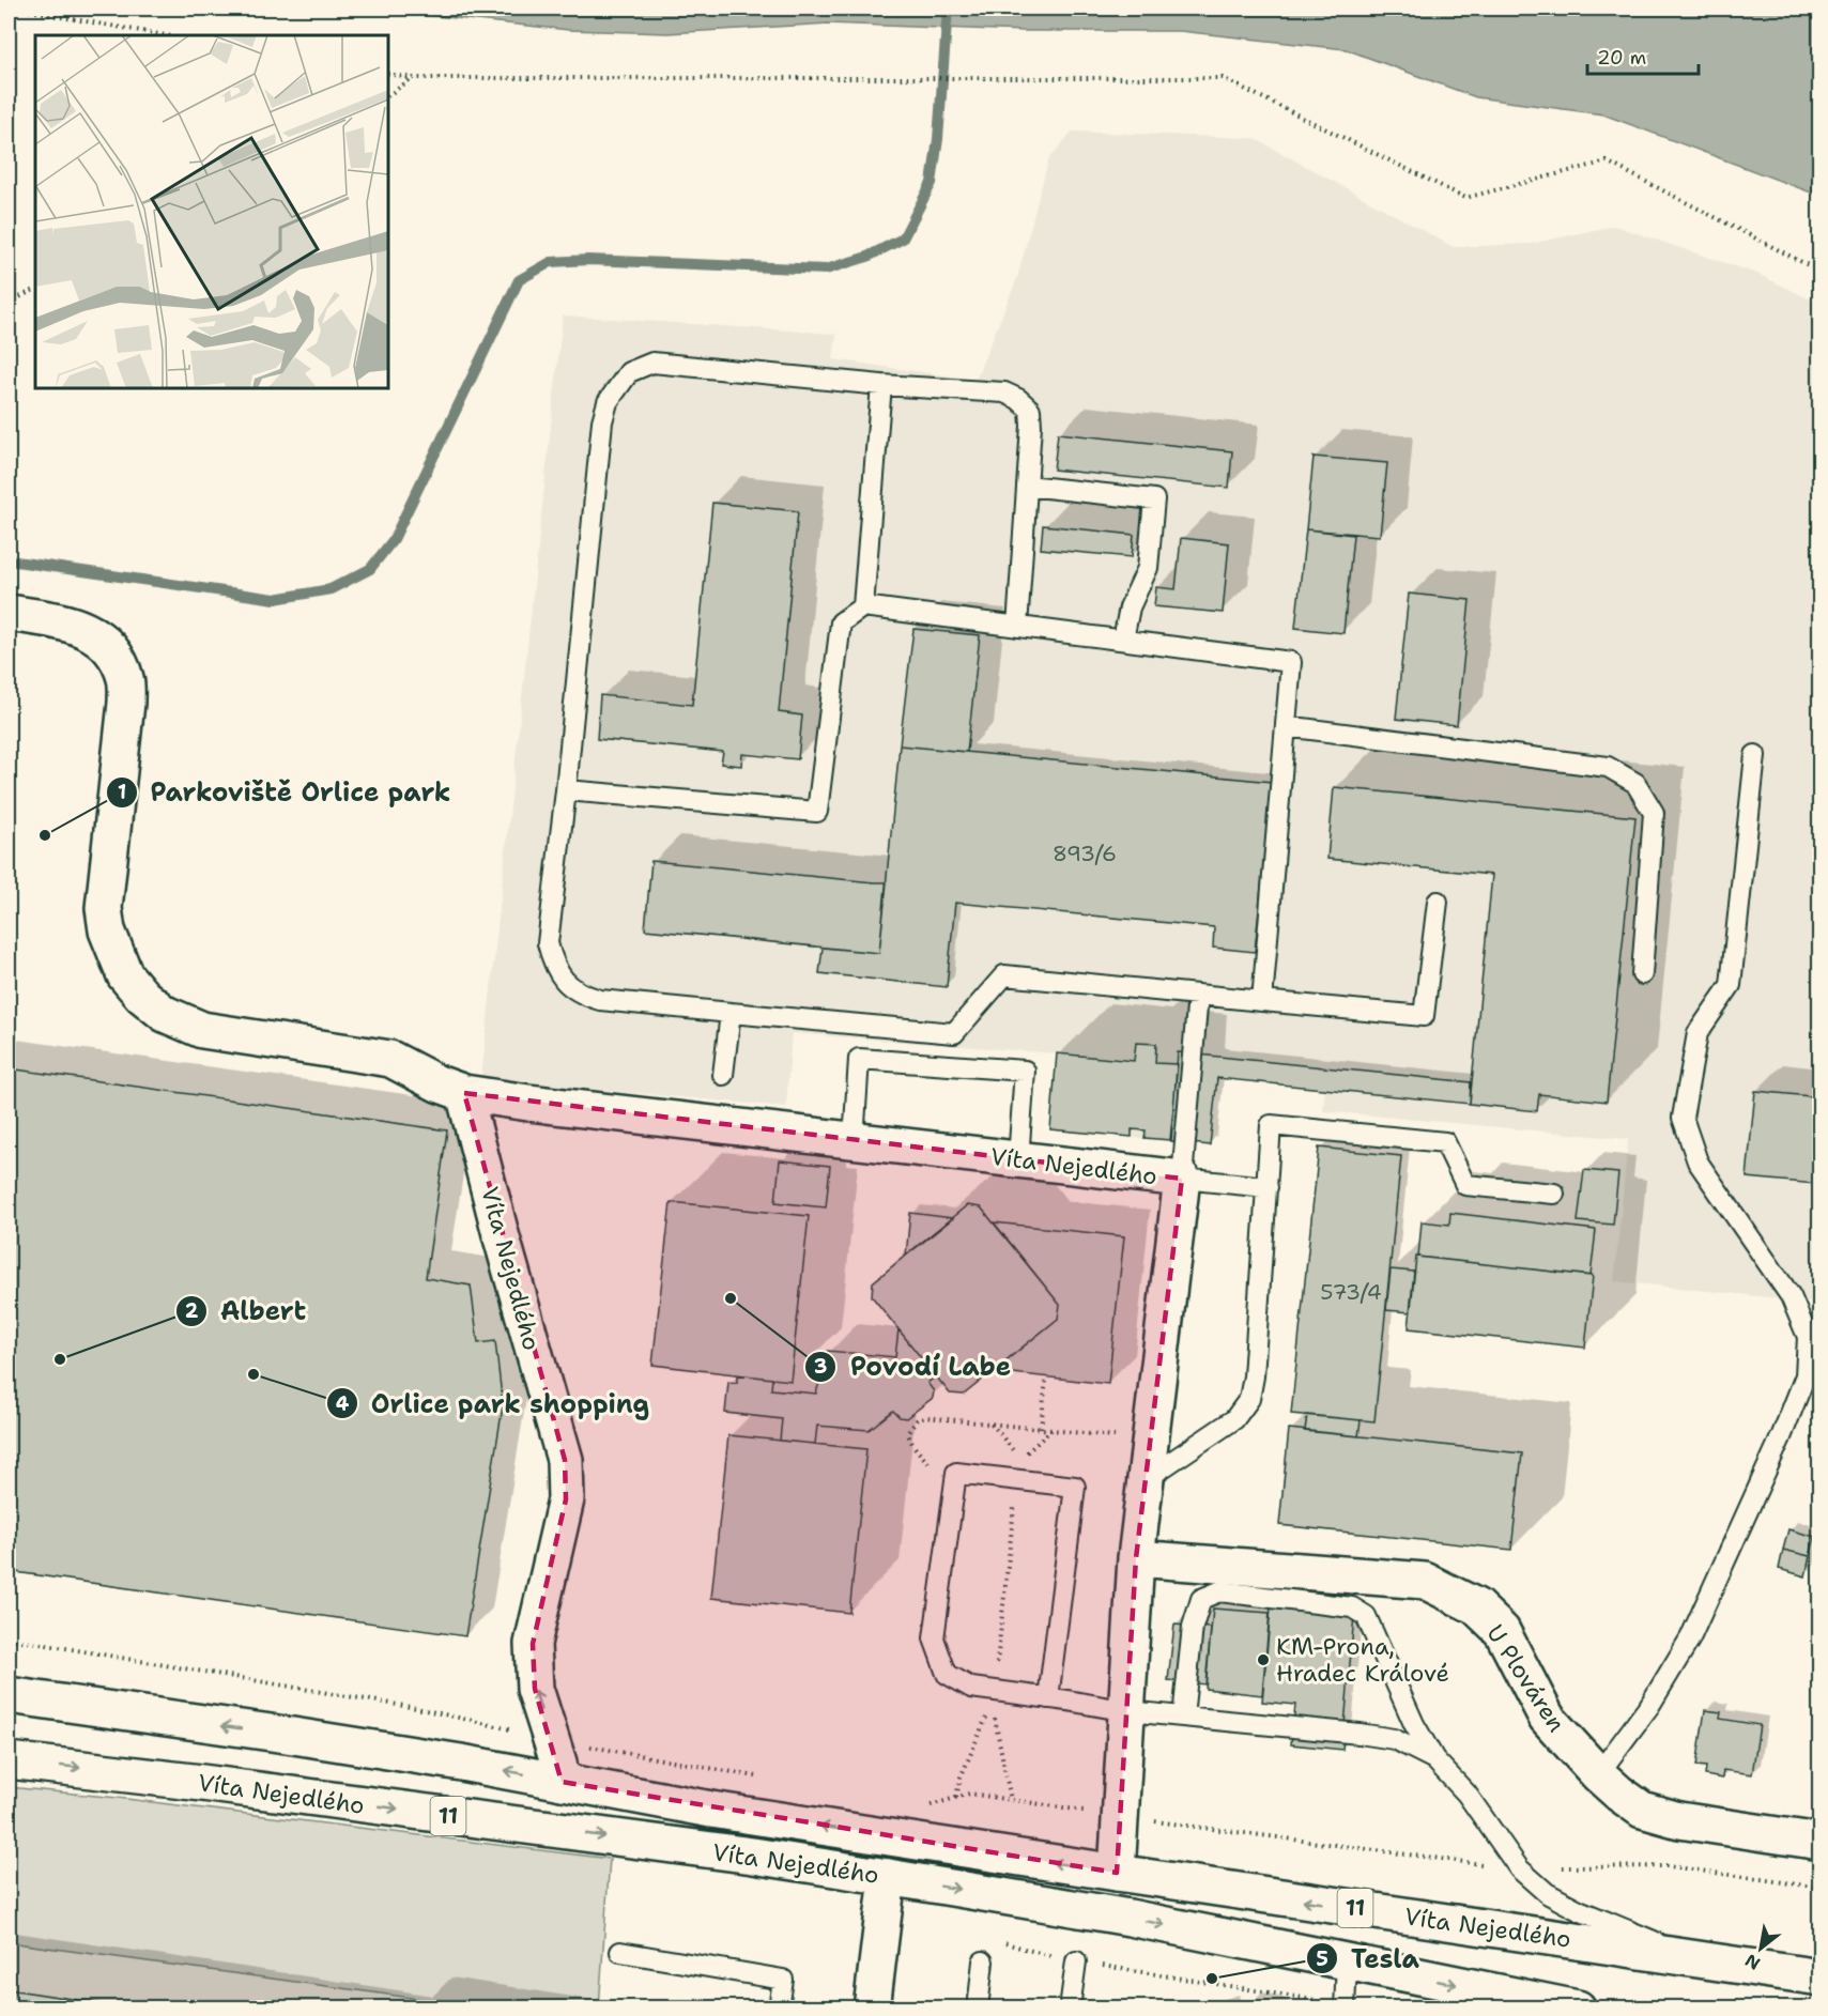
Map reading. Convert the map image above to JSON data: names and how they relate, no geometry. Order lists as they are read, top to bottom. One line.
{"streets":{"street":["Víta Nejedlého","U Plováren","11"]},"crossings":[["Víta Nejedlého","U Plováren"]],"places":["Parkoviště Orlice park","Povodí Labe","Albert","Orlice park shopping","KM-Prona, Hradec Králové","Tesla"],"house_numbers":["893/6","573/4"],"scale_bar":"20 m","north":"bottom left"}
